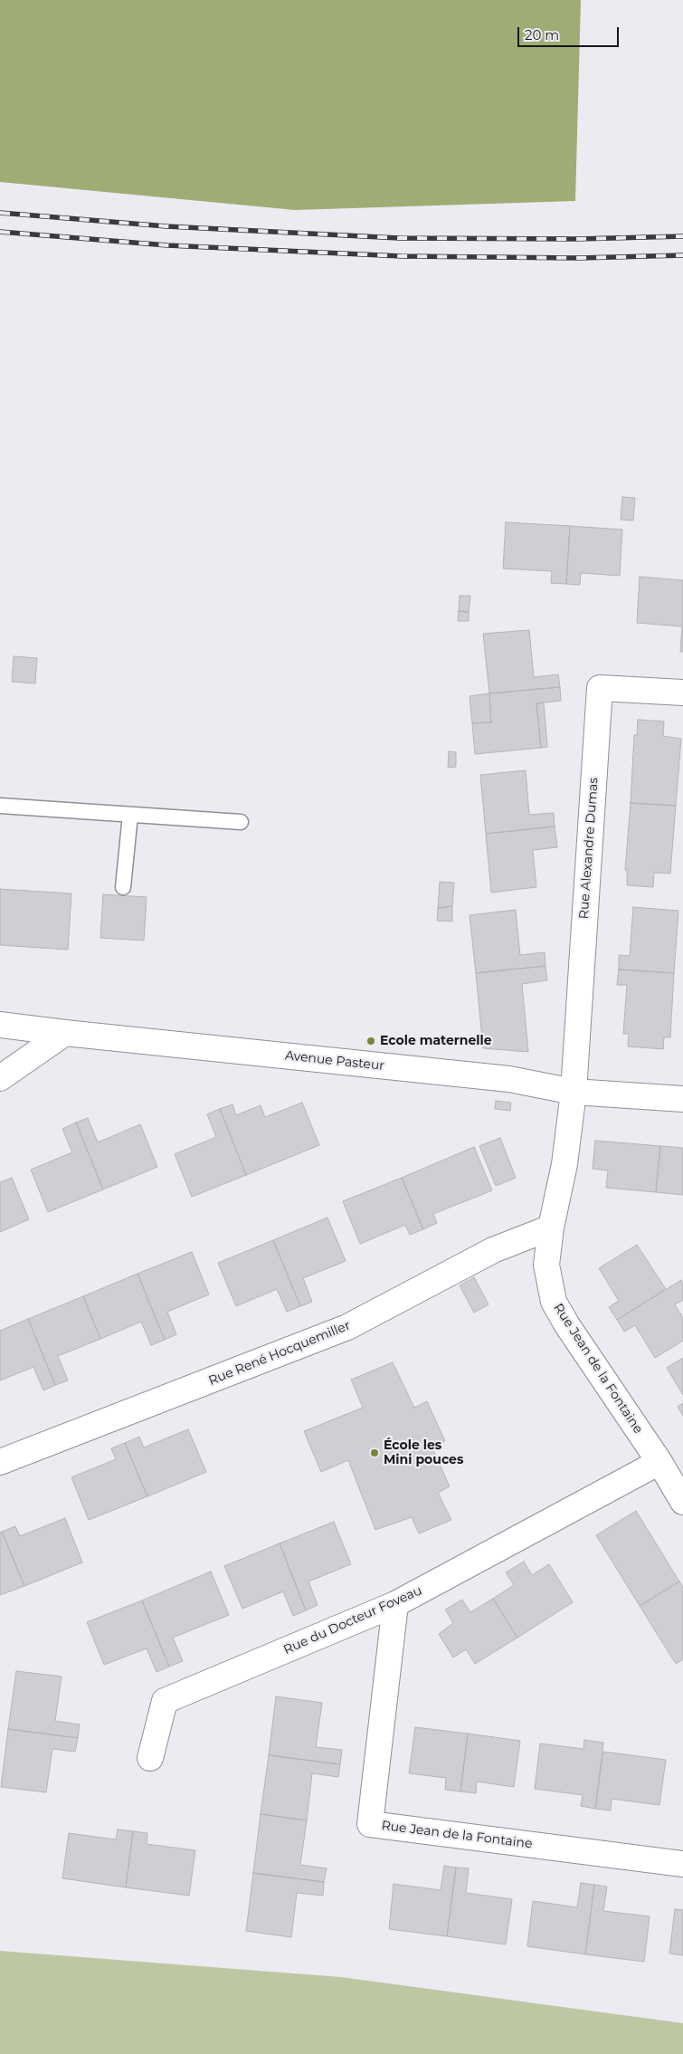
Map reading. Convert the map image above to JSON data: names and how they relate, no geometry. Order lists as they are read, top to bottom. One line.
{"streets":{"street":["Rue Alexandre Dumas","Avenue Pasteur","Rue René Hocquemiller","Rue Jean de la Fontaine","Rue du Docteur Foveau"]},"crossings":[["Rue Alexandre Dumas","Avenue Pasteur"],["Rue Alexandre Dumas","Rue Jean de la Fontaine"],["Avenue Pasteur","Rue Jean de la Fontaine"],["Rue René Hocquemiller","Rue Jean de la Fontaine"],["Rue Jean de la Fontaine","Rue du Docteur Foveau"]],"places":["Ecole maternelle","École les Mini pouces"],"scale_bar":"20 m"}
